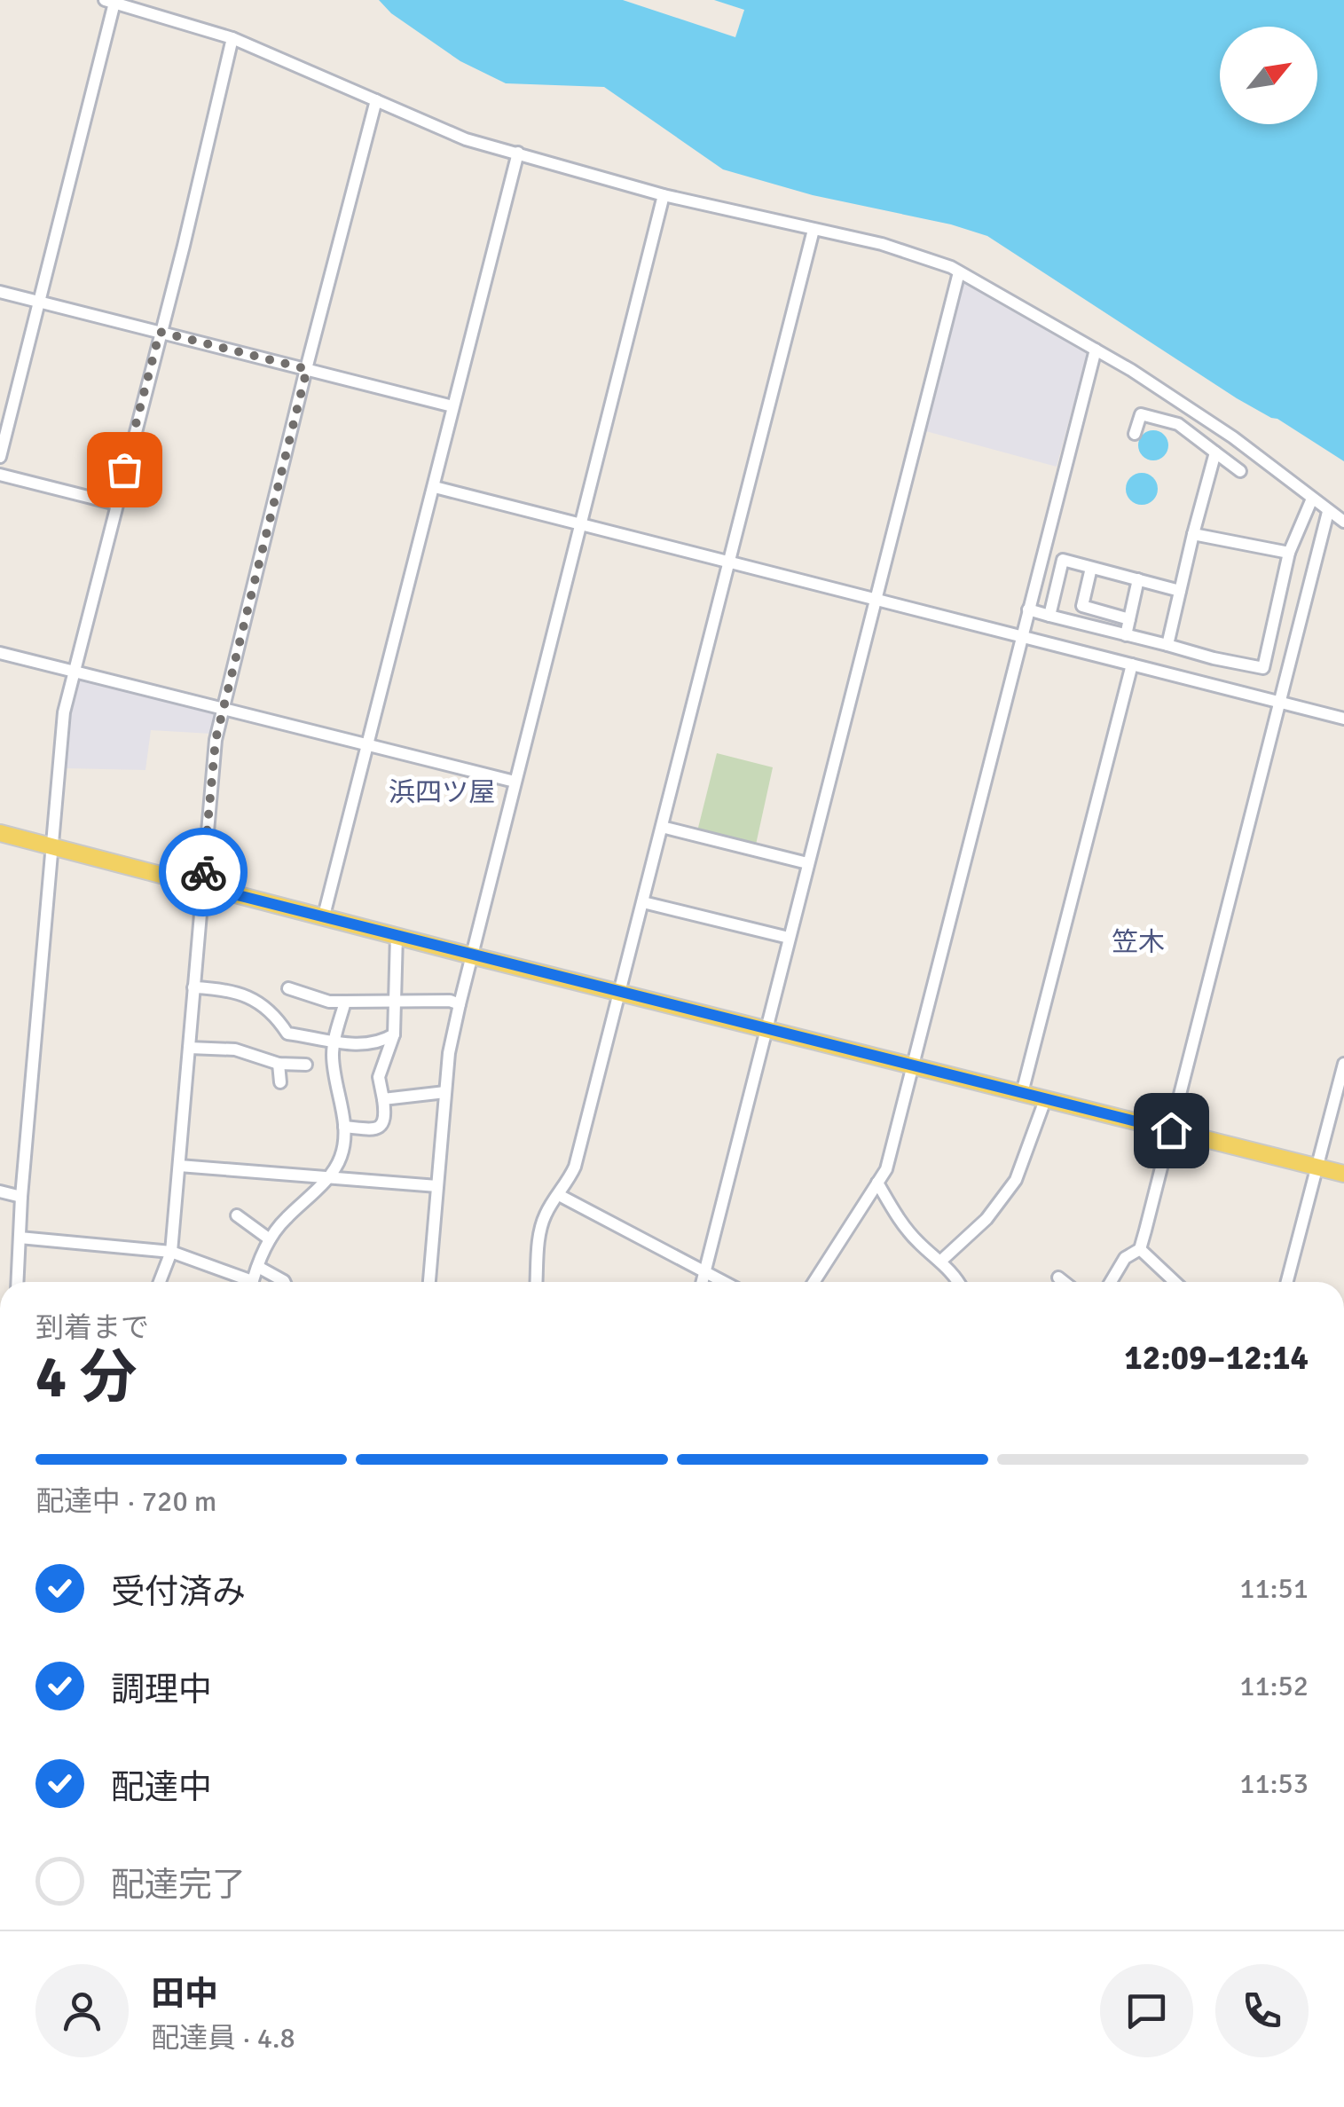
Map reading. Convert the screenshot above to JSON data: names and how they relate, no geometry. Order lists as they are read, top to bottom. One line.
{"districts":["浜四ツ屋","笠木"],"north":"top right","page":{"heading":["4 分","到着まで","12:09–12:14"],"panel":["田中","配達員 · 4.8"],"bar":"配達中 · 720 m","list":[["受付済み","11:51"],["調理中","11:52"],["配達中","11:53"],"配達完了"]}}
